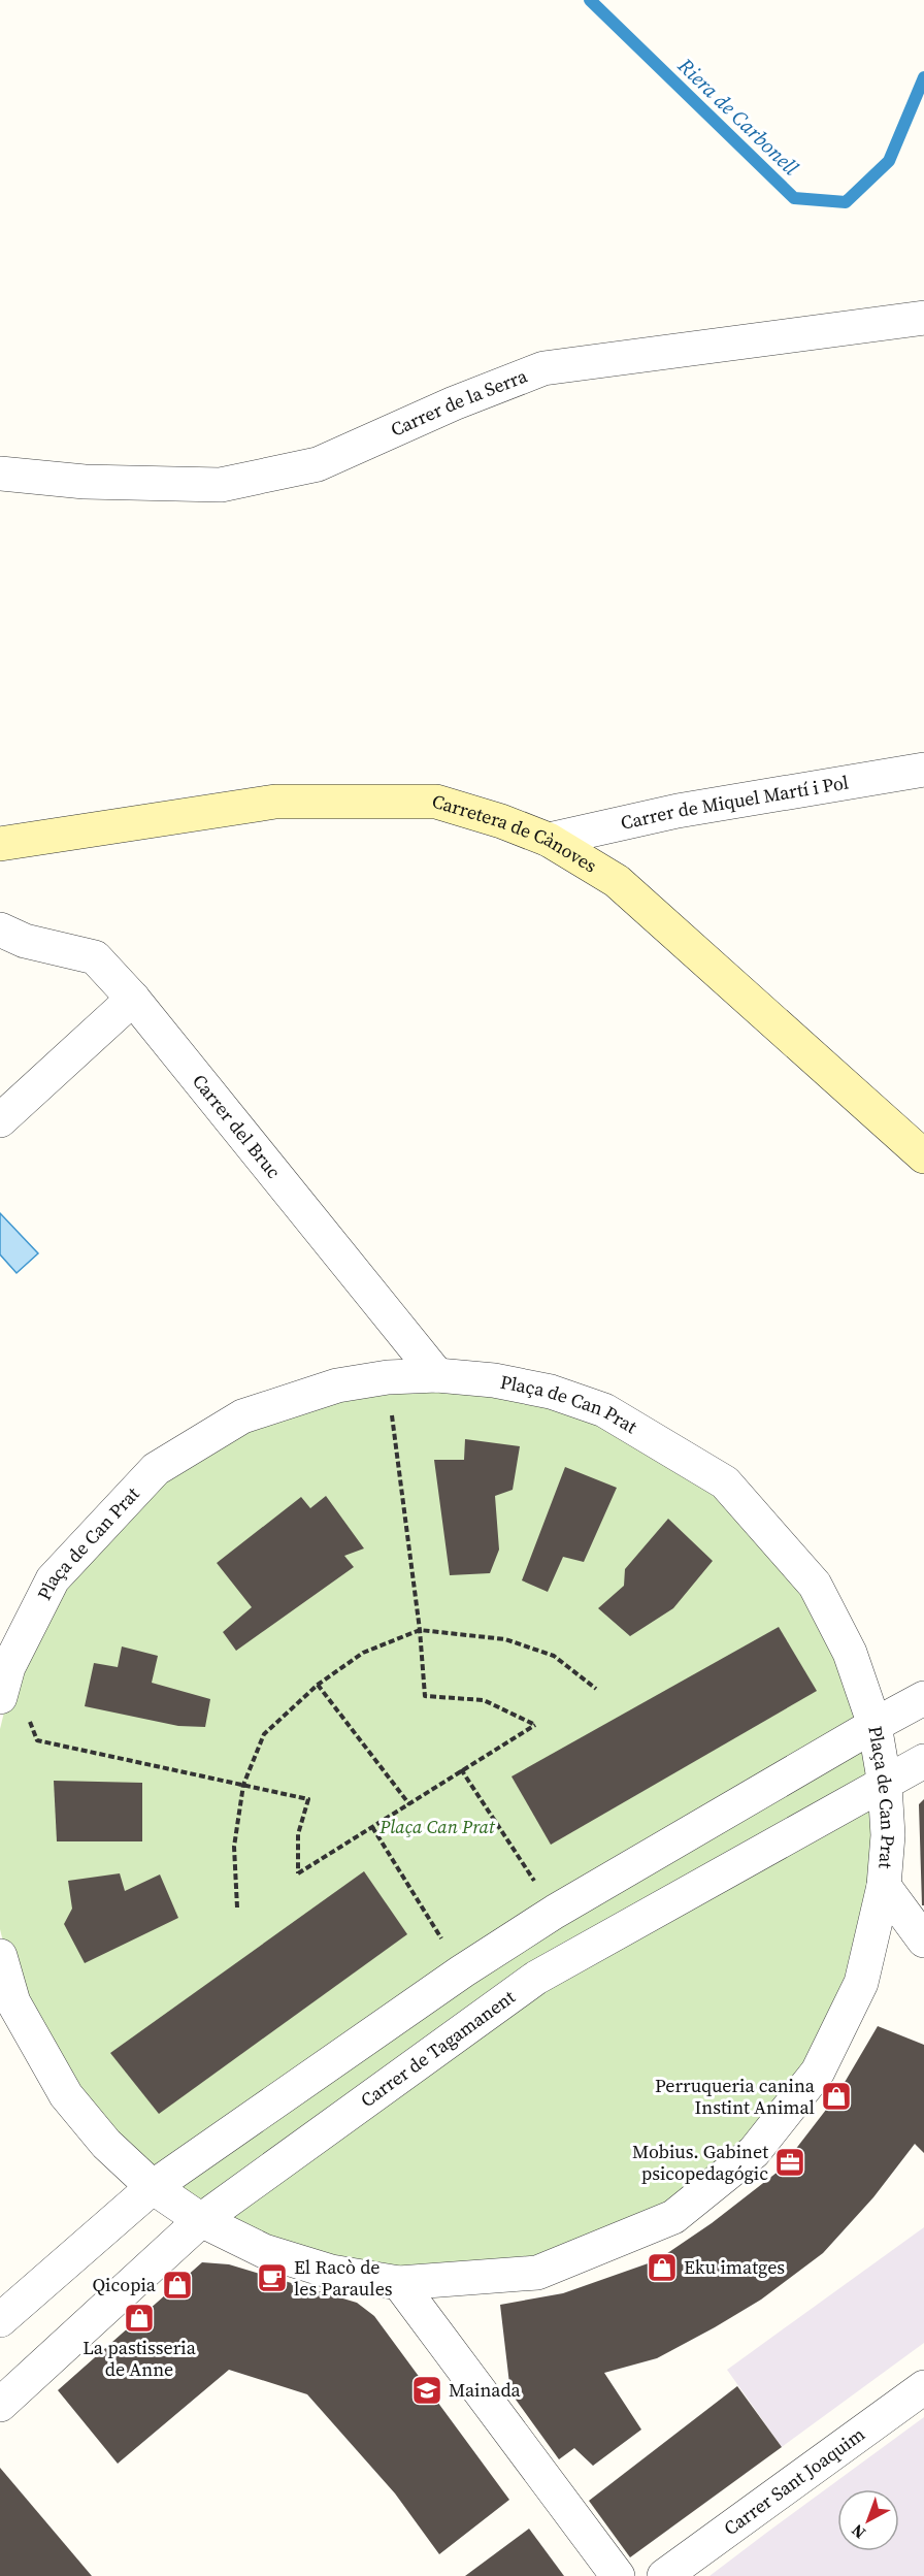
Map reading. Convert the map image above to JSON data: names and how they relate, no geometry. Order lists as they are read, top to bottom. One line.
{"streets":{"street":["Carrer de la Serra","Carrer de Miquel Martí i Pol","Carretera de Cànoves","Carrer del Bruc","Plaça de Can Prat","Carrer de Tagamanent","Carrer Sant Joaquim"]},"crossings":[["Carrer de Miquel Martí i Pol","Carretera de Cànoves"],["Carrer del Bruc","Plaça de Can Prat"],["Plaça de Can Prat","Carrer de Tagamanent"]],"water":["Riera de Carbonell"],"parks":["Plaça Can Prat"],"places":{"shop":["Perruqueria canina Instint Animal","Eku imatges","Qicopia","La pastisseria de Anne"],"office":["Mobius. Gabinet psicopedagógic"],"cafe":["El Racò de les Paraules"],"school or university":["Mainada"]},"north":"bottom left"}
